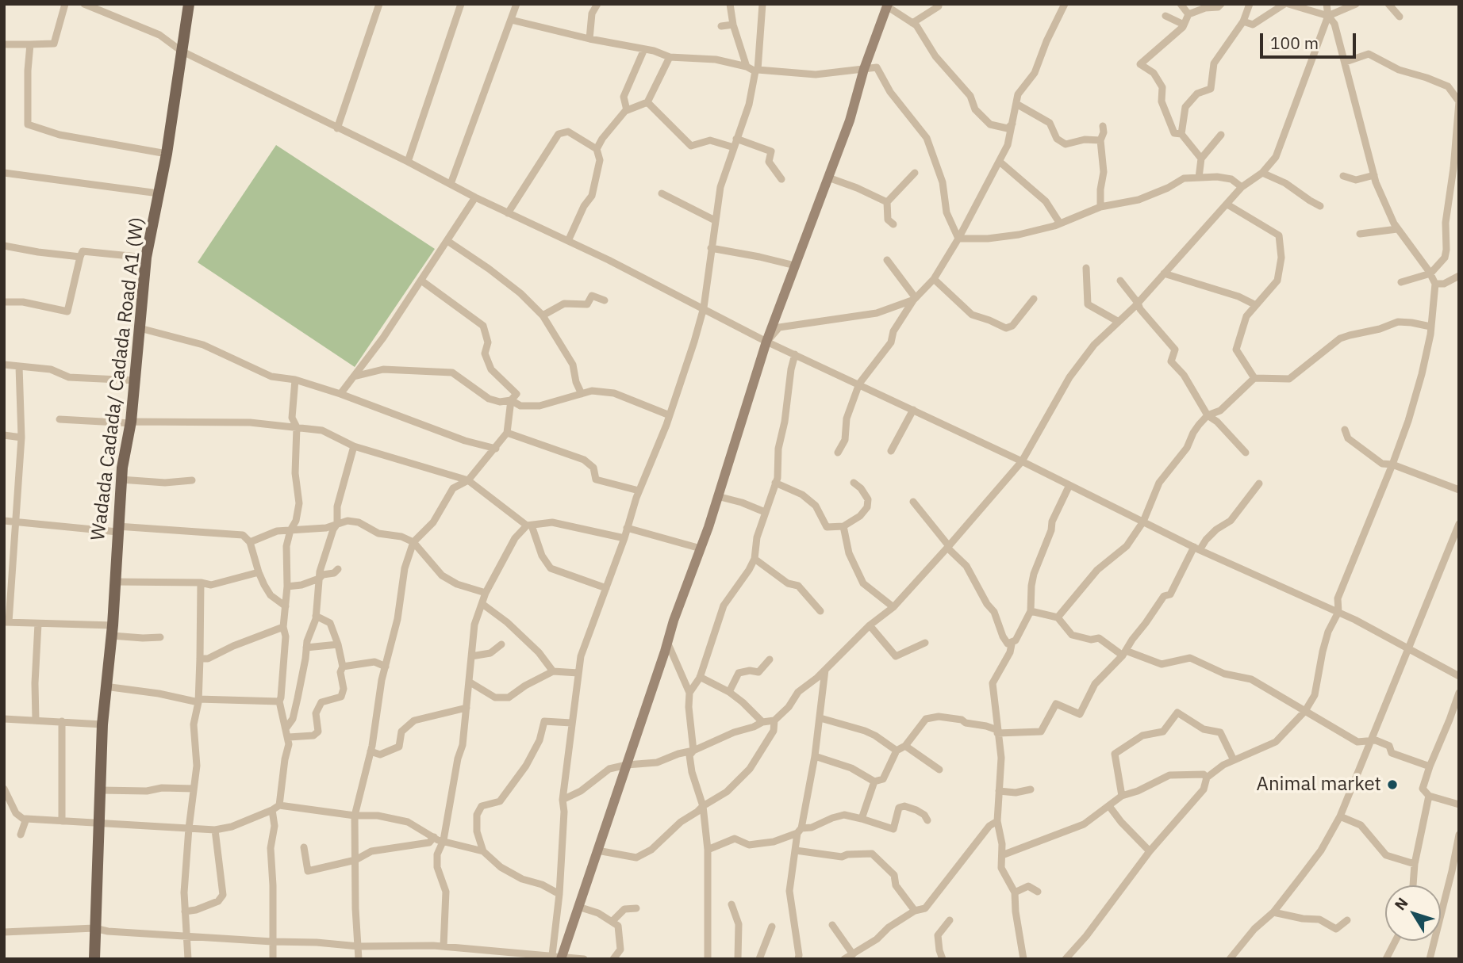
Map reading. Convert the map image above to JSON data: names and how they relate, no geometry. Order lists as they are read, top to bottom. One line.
{"streets":{"main road":["Wadada Cadada/ Cadada Road A1 (W)"]},"places":["Animal market"],"scale_bar":"100 m","north":"top left"}
